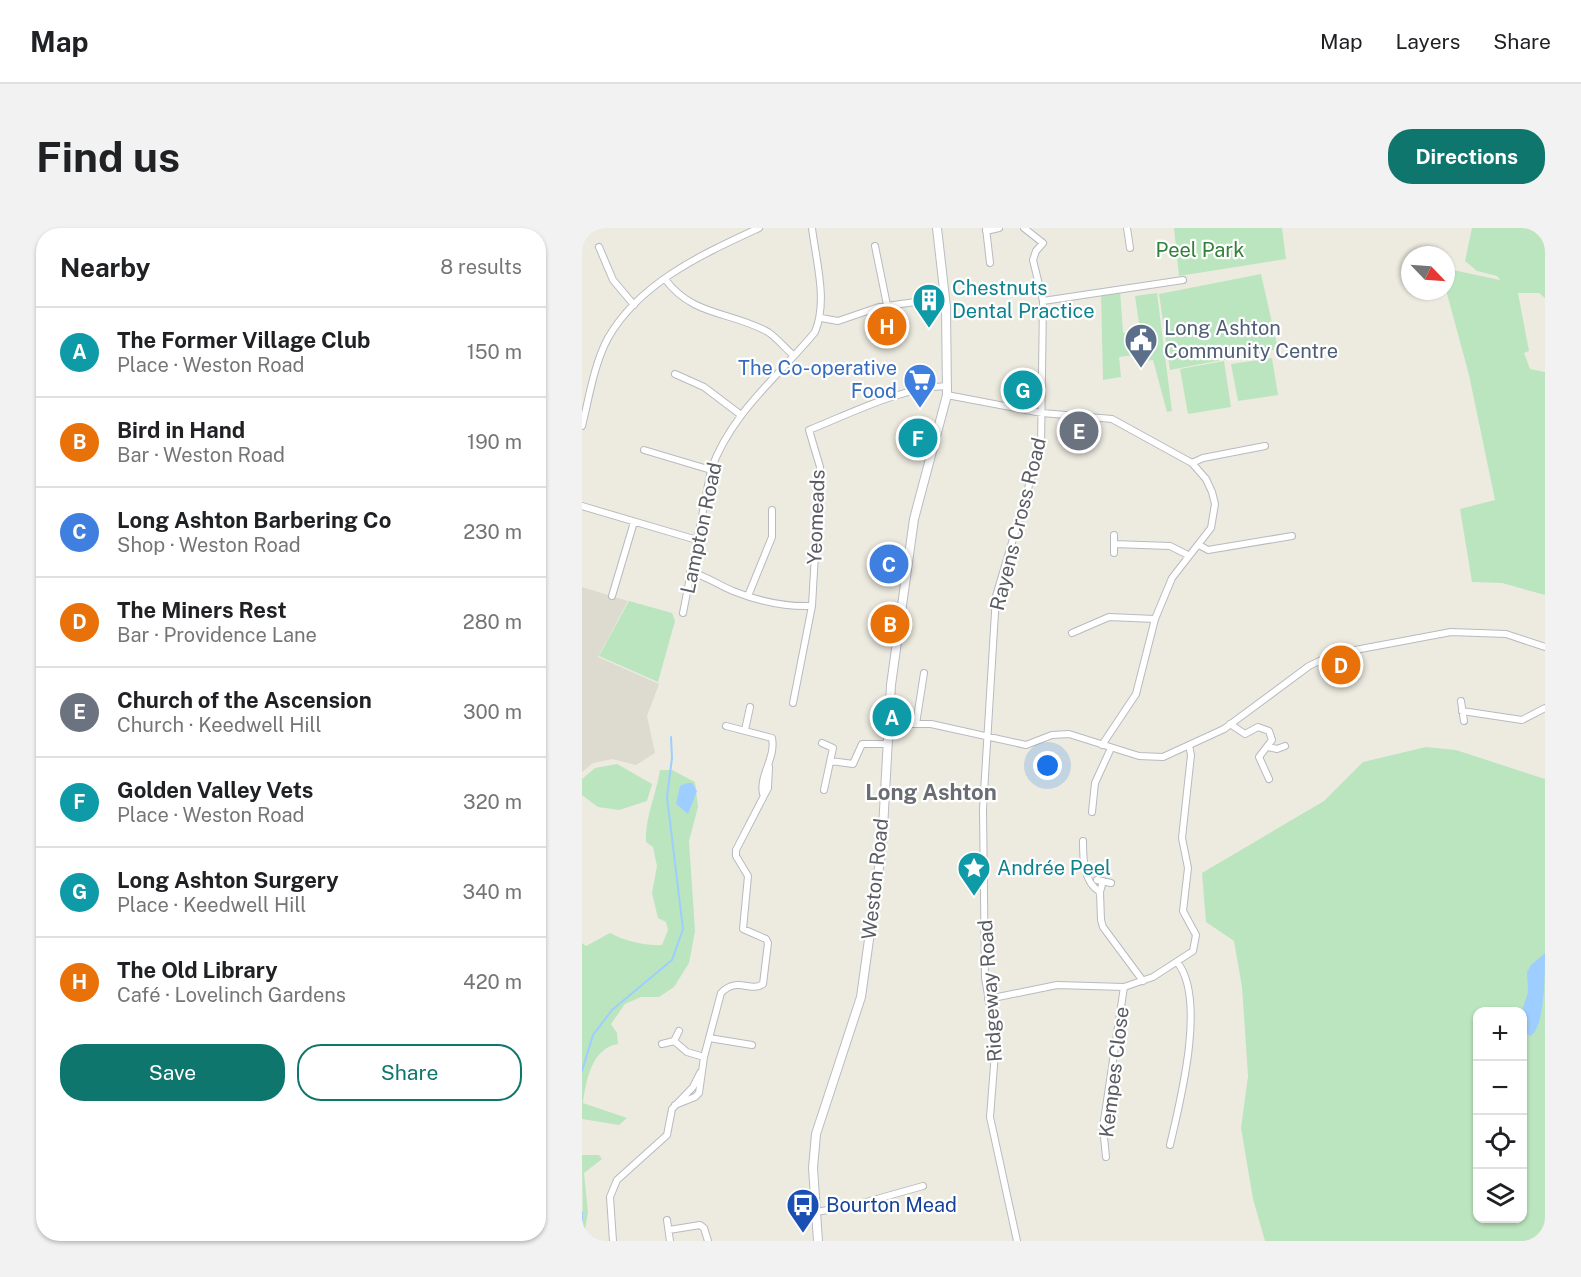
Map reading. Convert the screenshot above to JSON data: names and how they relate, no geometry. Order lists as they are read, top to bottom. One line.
{"streets":{"street":["Yeomeads","Rayens Cross Road","Lampton Road","Weston Road","Ridgeway Road","Kempes Close"]},"crossings":[["Yeomeads","Weston Road"],["Rayens Cross Road","Ridgeway Road"]],"districts":["Long Ashton"],"parks":["Peel Park"],"places":{"building":["Chestnuts Dental Practice"],"public building":["Long Ashton Community Centre"],"supermarket":["The Co-operative Food"],"place":["Andrée Peel"],"bus stop":["Bourton Mead"]},"north":"bottom right","page":{"header":"Map","nav":["Map","Layers","Share"],"buttons":["Directions",["Save","Share"]],"title":"Find us","heading":["Nearby","8 results"],"pins":["H","G","E","F","C","B","D","A"],"list":[{"mark":"A","name":"The Former Village Club","note":"Place · Weston Road","value":"150 m"},{"mark":"B","name":"Bird in Hand","note":"Bar · Weston Road","value":"190 m"},{"mark":"C","name":"Long Ashton Barbering Co","note":"Shop · Weston Road","value":"230 m"},{"mark":"D","name":"The Miners Rest","note":"Bar · Providence Lane","value":"280 m"},{"mark":"E","name":"Church of the Ascension","note":"Church · Keedwell Hill","value":"300 m"},{"mark":"F","name":"Golden Valley Vets","note":"Place · Weston Road","value":"320 m"},{"mark":"G","name":"Long Ashton Surgery","note":"Place · Keedwell Hill","value":"340 m"},{"mark":"H","name":"The Old Library","note":"Café · Lovelinch Gardens","value":"420 m"}],"map_buttons":["+","−"]}}
